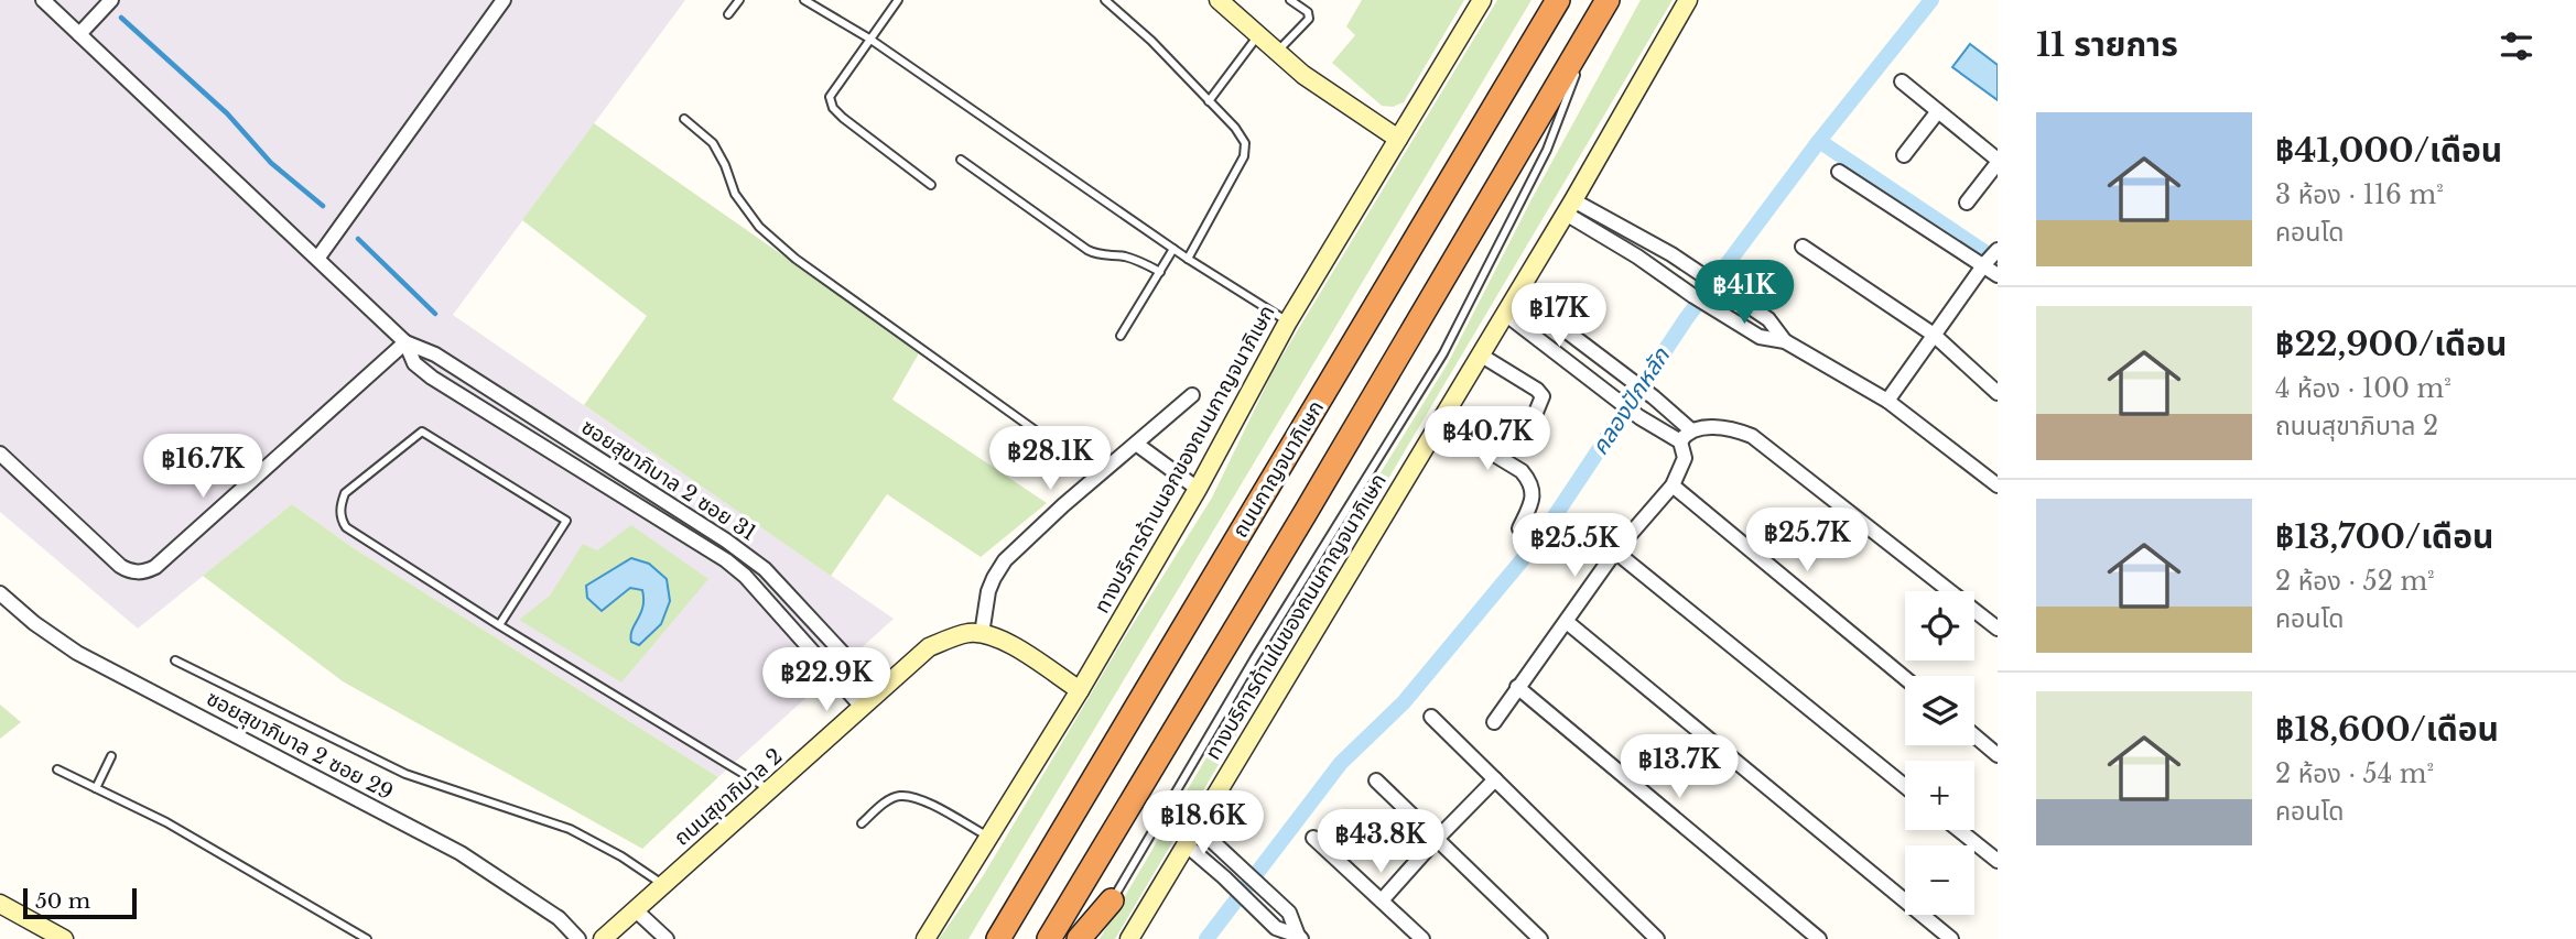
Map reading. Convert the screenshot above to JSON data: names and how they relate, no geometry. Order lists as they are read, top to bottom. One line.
{"streets":{"highway":["ถนนกาญจนาภิเษก"],"main road":["ทางบริการด้านนอกของถนนกาญจนาภิเษก","ทางบริการด้านในของถนนกาญจนาภิเษก","ถนนสุขาภิบาล 2"],"street":["ซอยสุขาภิบาล 2 ซอย 31","ซอยสุขาภิบาล 2 ซอย 29"]},"crossings":[["ซอยสุขาภิบาล 2 ซอย 31","ถนนสุขาภิบาล 2"]],"water":["คลองปักหลัก"],"scale_bar":"50 m","page":{"heading":"11 รายการ","list":[{"name":"฿41,000/เดือน","note":"3 ห้อง · 116 m² · คอนโด"},{"name":"฿22,900/เดือน","note":"4 ห้อง · 100 m² · ถนนสุขาภิบาล 2"},{"name":"฿13,700/เดือน","note":"2 ห้อง · 52 m² · คอนโด"},{"name":"฿18,600/เดือน","note":"2 ห้อง · 54 m² · คอนโด"}],"price":["฿41K","฿17K","฿40.7K","฿28.1K","฿16.7K","฿25.7K","฿25.5K","฿22.9K","฿13.7K","฿18.6K","฿43.8K"],"map_buttons":["+","−"],"scale":"50 m"}}
